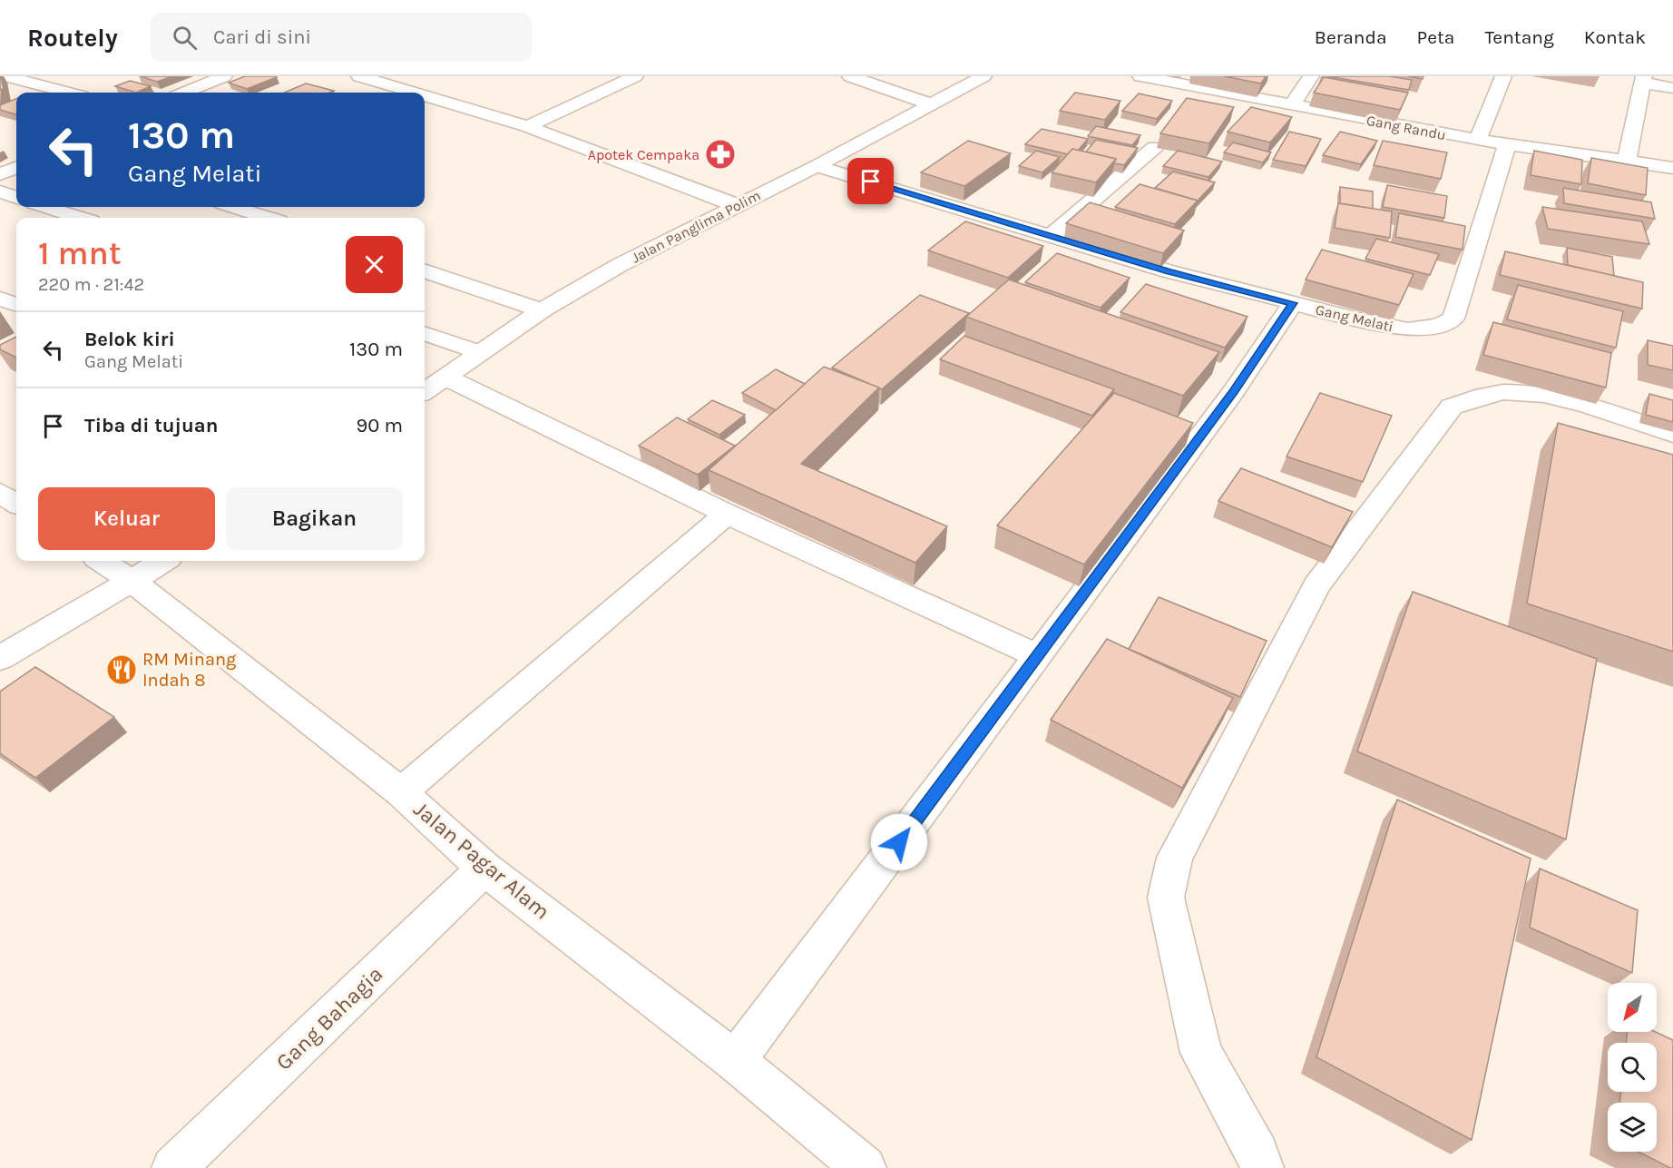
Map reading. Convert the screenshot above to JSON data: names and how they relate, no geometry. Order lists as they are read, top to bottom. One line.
{"streets":{"street":["Gang Randu","Jalan Panglima Polim","Gang Melati","Jalan Pagar Alam","Gang Bahagia"]},"crossings":[["Gang Randu","Gang Melati"],["Jalan Panglima Polim","Gang Melati"],["Jalan Pagar Alam","Gang Bahagia"]],"places":{"pharmacy":["Apotek Cempaka"],"restaurant":["RM Minang Indah 8"]},"north":"bottom left","page":{"header":"Routely","search":"Cari di sini","nav":["Beranda","Peta","Tentang","Kontak"],"turn":["130 m","Gang Melati"],"heading":["1 mnt","220 m · 21:42"],"list":[{"name":"Belok kiri","note":"Gang Melati","value":"130 m"},{"name":"Tiba di tujuan","value":"90 m"}],"buttons":["Keluar","Bagikan"]}}
